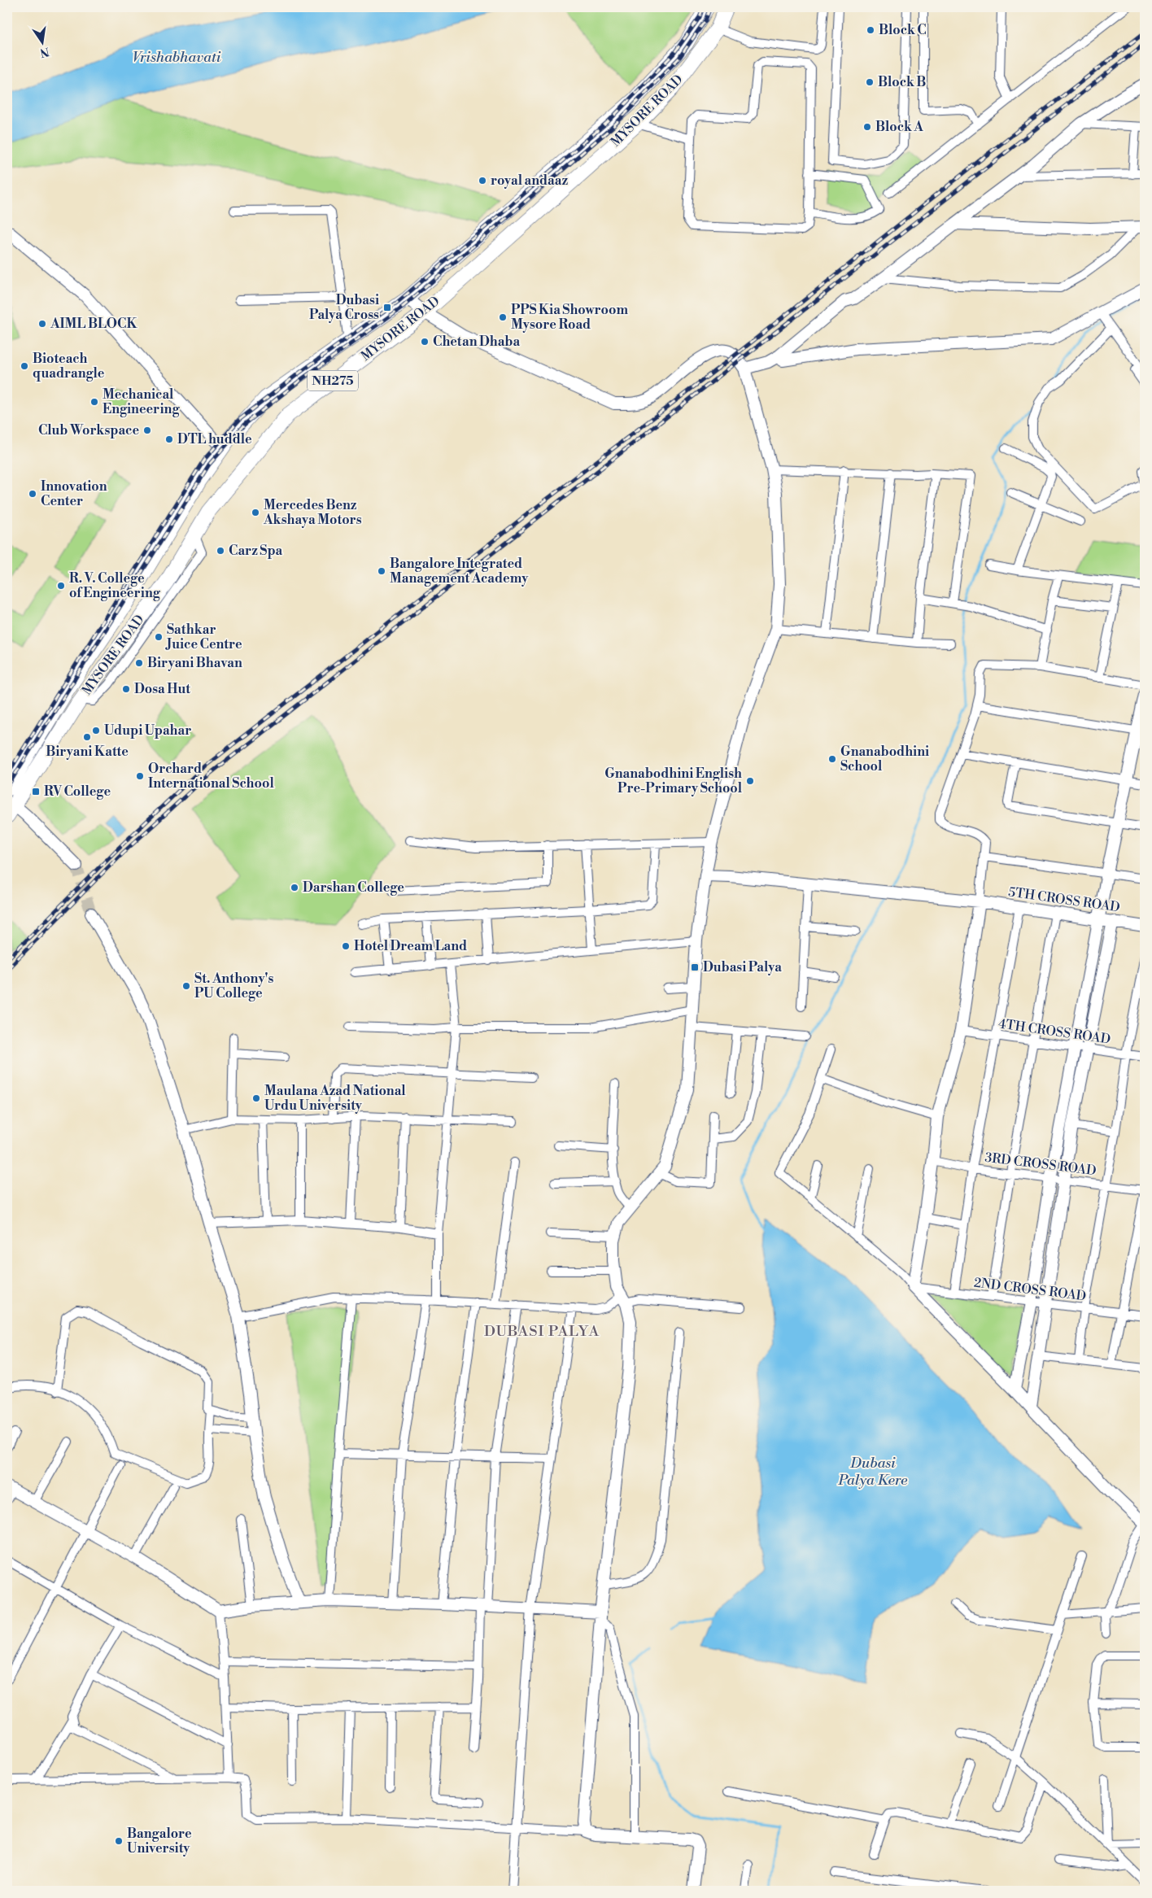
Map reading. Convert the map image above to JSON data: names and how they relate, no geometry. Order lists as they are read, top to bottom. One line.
{"streets":{"highway":["MYSORE ROAD","NH275"],"street":["5TH CROSS ROAD","4TH CROSS ROAD","3RD CROSS ROAD","2ND CROSS ROAD"]},"districts":["DUBASI PALYA"],"water":["Vrishabhavati","Dubasi Palya Kere"],"places":{"other":["Block C","Block B","Block A","royal andaaz","PPS Kia Showroom Mysore Road","AIML BLOCK","Chetan Dhaba","Bioteach quadrangle","Mechanical Engineering","Club Workspace","DTL huddle","Innovation Center","Mercedes Benz Akshaya Motors","Carz Spa","Bangalore Integrated Management Academy","R. V. College of Engineering","Sathkar Juice Centre","Biryani Bhavan","Dosa Hut","Udupi Upahar","Biryani Katte","Gnanabodhini School","Orchard International School","Gnanabodhini English Pre-Primary School","Darshan College","Hotel Dream Land","St. Anthony's PU College","Maulana Azad National Urdu University","Bangalore University"],"transit":["Dubasi Palya Cross","RV College","Dubasi Palya"]},"north":"bottom"}
